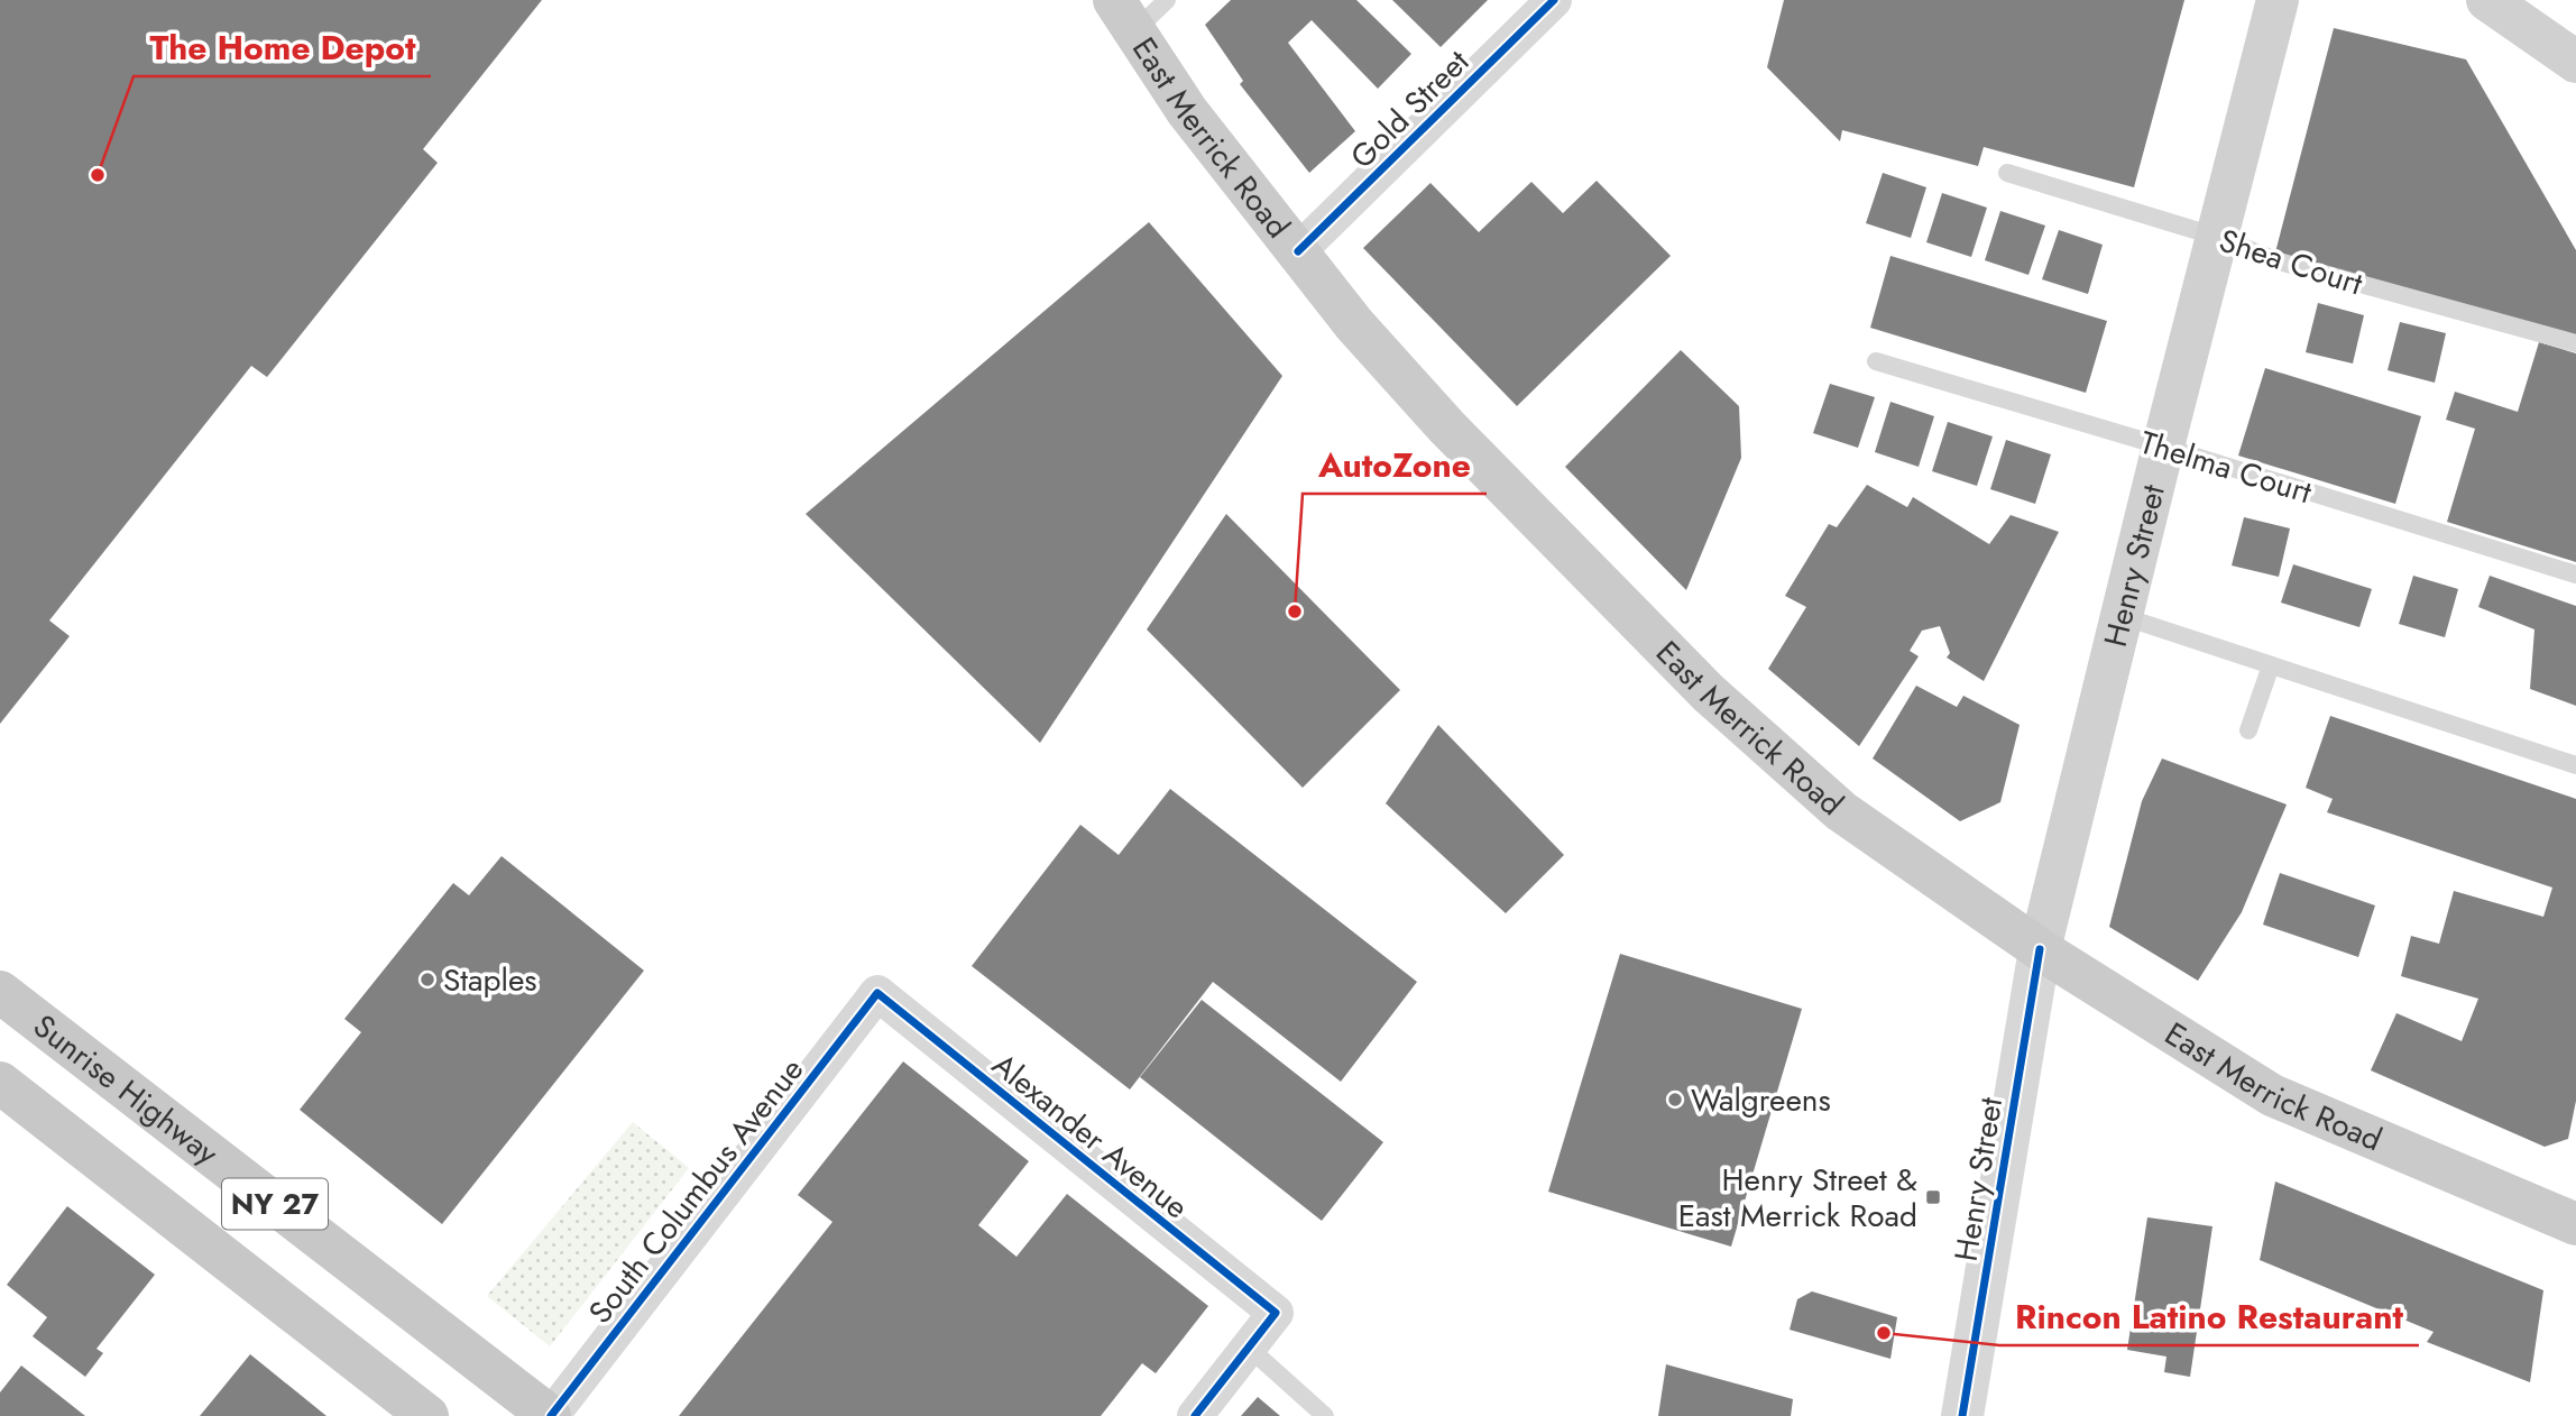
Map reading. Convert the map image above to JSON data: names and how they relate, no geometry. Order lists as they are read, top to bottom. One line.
{"streets":{"highway":["Sunrise Highway","NY 27"],"main road":["East Merrick Road","Henry Street"],"street":["Gold Street","Alexander Avenue","South Columbus Avenue"],"lane":["Shea Court","Thelma Court"]},"crossings":[["Gold Street","East Merrick Road"],["East Merrick Road","Henry Street"],["Shea Court","Henry Street"],["Thelma Court","Henry Street"],["Sunrise Highway","South Columbus Avenue"],["Alexander Avenue","South Columbus Avenue"]],"places":{"other":["The Home Depot","AutoZone","Staples","Walgreens","Rincon Latino Restaurant"],"transit":["Henry Street & East Merrick Road"]}}
